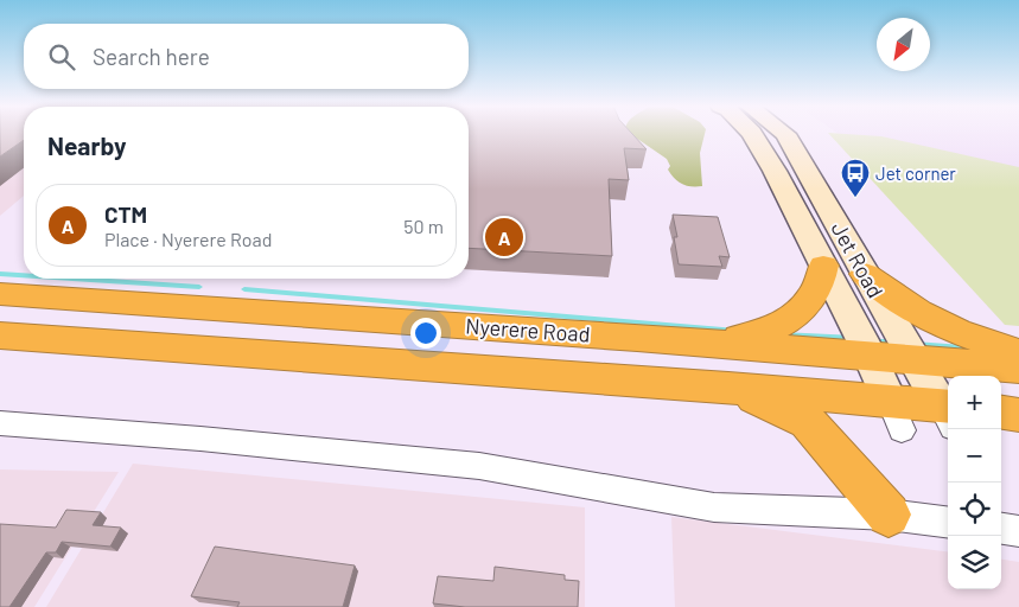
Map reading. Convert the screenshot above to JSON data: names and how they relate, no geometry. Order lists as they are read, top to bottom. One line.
{"streets":{"highway":["Nyerere Road"],"main road":["Jet Road"]},"crossings":[["Jet Road","Nyerere Road"]],"places":{"bus stop":["Jet corner"]},"north":"bottom left","page":{"search":"Search here","heading":"Nearby","list":[{"mark":"A","name":"CTM","note":"Place · Nyerere Road","value":"50 m"}],"pins":"A","map_buttons":["+","−"]}}
